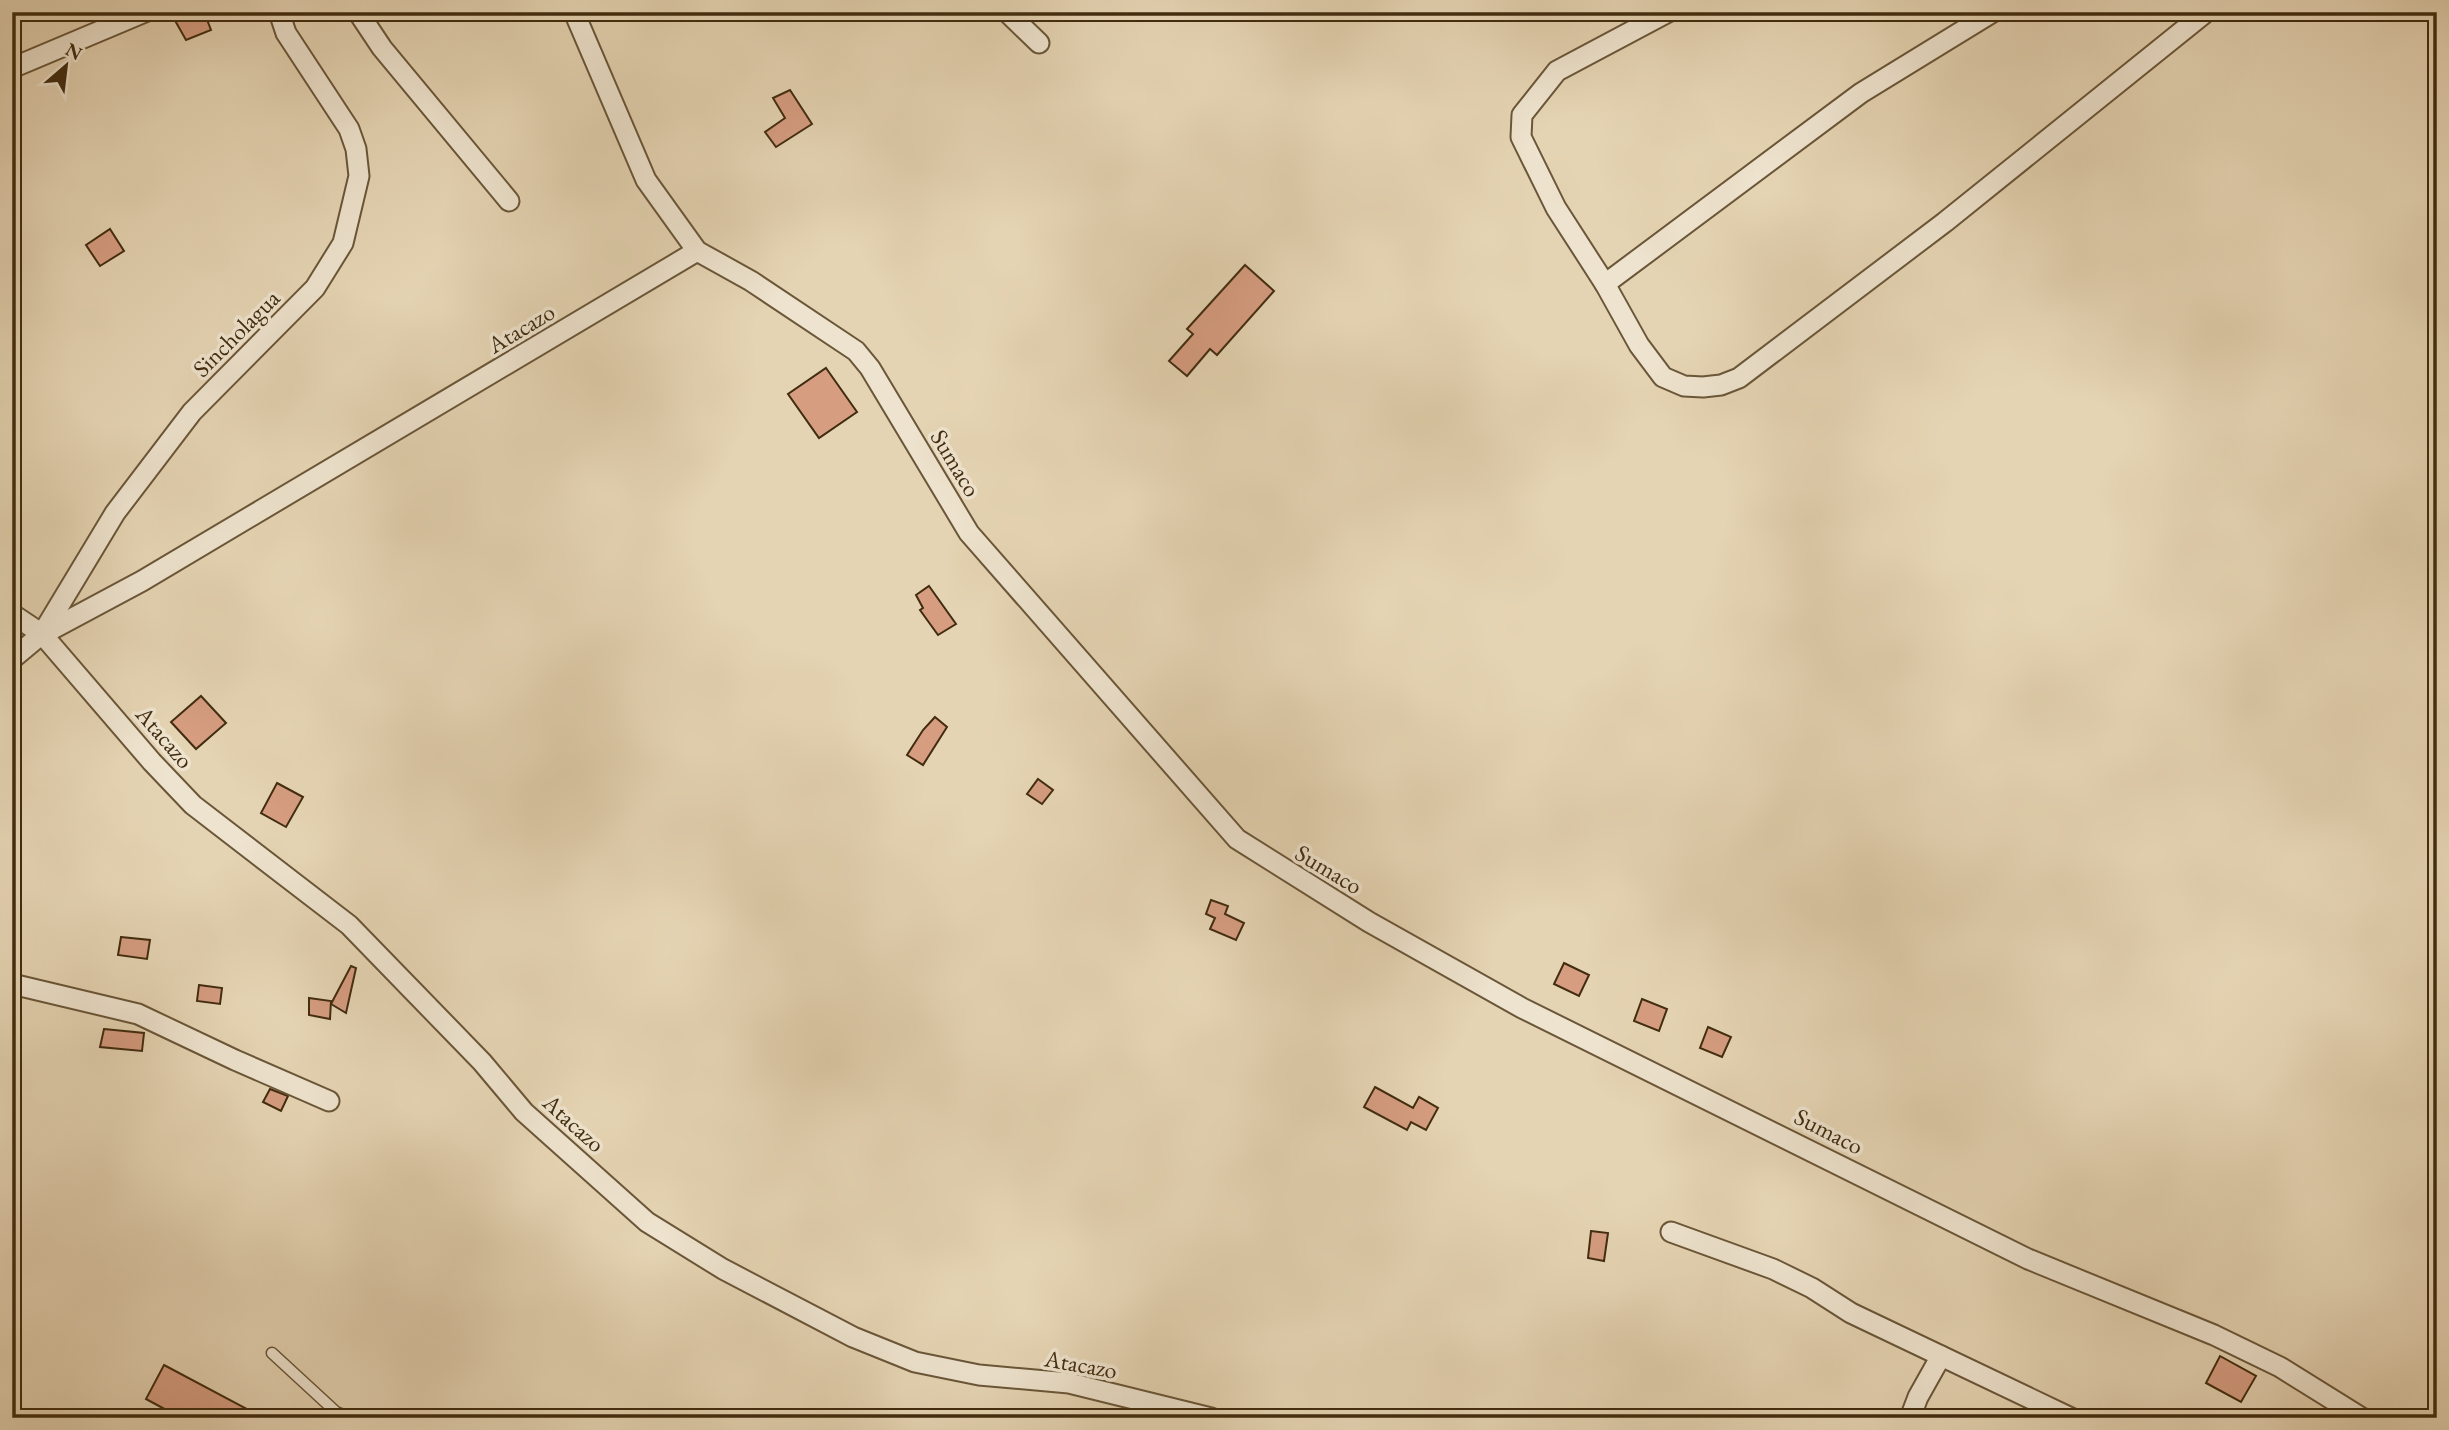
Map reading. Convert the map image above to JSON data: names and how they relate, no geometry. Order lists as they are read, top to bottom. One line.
{"streets":{"street":["Atacazo","Sincholagua","Sumaco"]},"crossings":[["Atacazo","Sincholagua"],["Atacazo","Sumaco"]],"north":"top right"}
